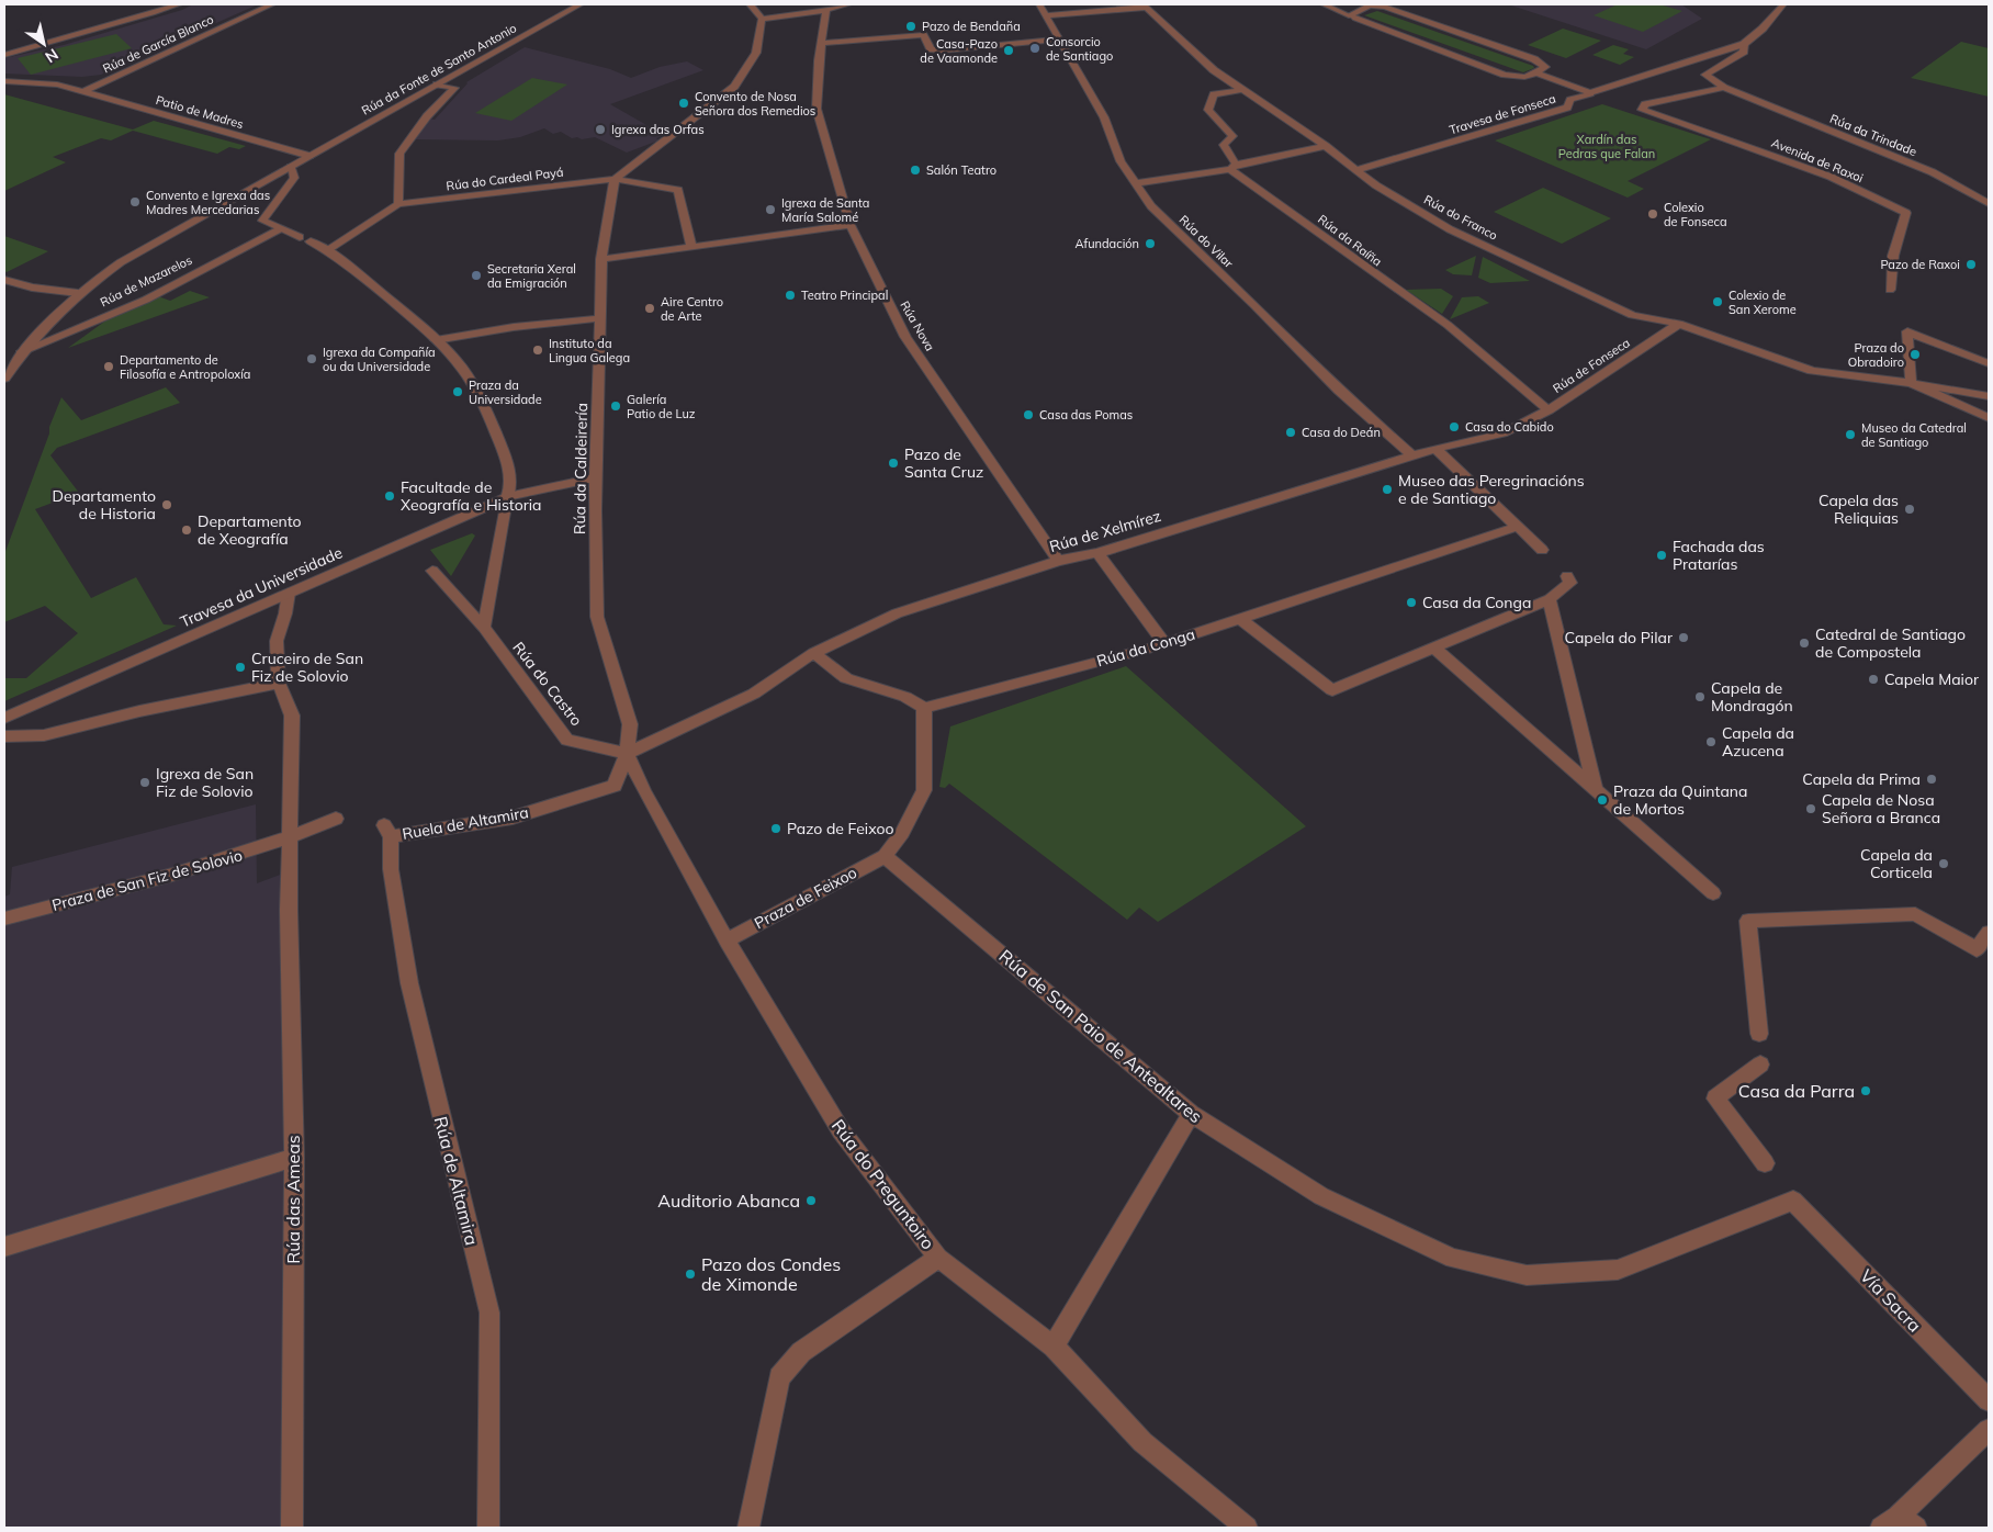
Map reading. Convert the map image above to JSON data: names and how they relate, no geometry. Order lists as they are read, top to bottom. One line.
{"streets":{"street":["Rúa de García Blanco","Rúa da Fonte de Santo Antonio","Patio de Madres","Travesa de Fonseca","Rúa da Trindade","Avenida de Raxoi","Rúa do Cardeal Payá","Rúa do Franco","Rúa da Raíña","Rúa do Vilar","Rúa de Mazarelos","Rúa Nova","Rúa de Fonseca","Rúa da Caldeirería","Rúa de Xelmírez","Travesa da Universidade","Rúa da Conga","Rúa do Castro","Ruela de Altamira","Praza de San Fiz de Solovio","Praza de Feixoo","Rúa de San Paio de Antealtares","Rúa de Altamira","Rúa do Preguntoiro","Rúa das Ameas","Vía Sacra"]},"crossings":[["Rúa de García Blanco","Patio de Madres"],["Rúa da Fonte de Santo Antonio","Patio de Madres"],["Rúa da Fonte de Santo Antonio","Rúa de Mazarelos"],["Travesa de Fonseca","Rúa do Franco"],["Rúa da Trindade","Avenida de Raxoi"],["Rúa do Cardeal Payá","Rúa da Caldeirería"],["Rúa do Franco","Rúa da Raíña"],["Rúa do Franco","Rúa de Fonseca"],["Rúa da Raíña","Rúa de Fonseca"],["Rúa do Vilar","Rúa de Xelmírez"],["Rúa Nova","Rúa de Xelmírez"],["Rúa de Fonseca","Rúa de Xelmírez"],["Rúa da Caldeirería","Rúa de Xelmírez"],["Rúa da Caldeirería","Travesa da Universidade"],["Rúa da Caldeirería","Rúa do Castro"],["Rúa da Caldeirería","Ruela de Altamira"],["Rúa da Caldeirería","Rúa do Preguntoiro"],["Rúa de Xelmírez","Rúa do Castro"],["Rúa de Xelmírez","Ruela de Altamira"],["Rúa de Xelmírez","Rúa do Preguntoiro"],["Rúa do Castro","Ruela de Altamira"],["Rúa do Castro","Rúa do Preguntoiro"],["Ruela de Altamira","Rúa de Altamira"],["Ruela de Altamira","Rúa do Preguntoiro"],["Praza de San Fiz de Solovio","Rúa das Ameas"],["Praza de Feixoo","Rúa de San Paio de Antealtares"],["Praza de Feixoo","Rúa do Preguntoiro"],["Rúa de San Paio de Antealtares","Vía Sacra"]],"parks":["Xardín das Pedras que Falan"],"places":["Pazo de Bendaña","Consorcio de Santiago","Casa-Pazo de Vaamonde","Convento de Nosa Señora dos Remedios","Igrexa das Orfas","Salón Teatro","Convento e Igrexa das Madres Mercedarias","Igrexa de Santa María Salomé","Colexio de Fonseca","Afundación","Pazo de Raxoi","Secretaria Xeral da Emigración","Teatro Principal","Colexio de San Xerome","Aire Centro de Arte","Instituto da Lingua Galega","Praza do Obradoiro","Igrexa da Compañía ou da Universidade","Departamento de Filosofía e Antropoloxía","Praza da Universidade","Galería Patio de Luz","Casa das Pomas","Casa do Cabido","Casa do Deán","Museo da Catedral de Santiago","Pazo de Santa Cruz","Museo das Peregrinacións e de Santiago","Facultade de Xeografía e Historia","Departamento de Historia","Capela das Reliquias","Departamento de Xeografía","Fachada das Pratarías","Casa da Conga","Capela do Pilar","Catedral de Santiago de Compostela","Cruceiro de San Fiz de Solovio","Capela Maior","Capela de Mondragón","Capela da Azucena","Capela da Prima","Igrexa de San Fiz de Solovio","Praza da Quintana de Mortos","Capela de Nosa Señora a Branca","Pazo de Feixoo","Capela da Corticela","Casa da Parra","Auditorio Abanca","Pazo dos Condes de Ximonde"],"north":"bottom right"}
